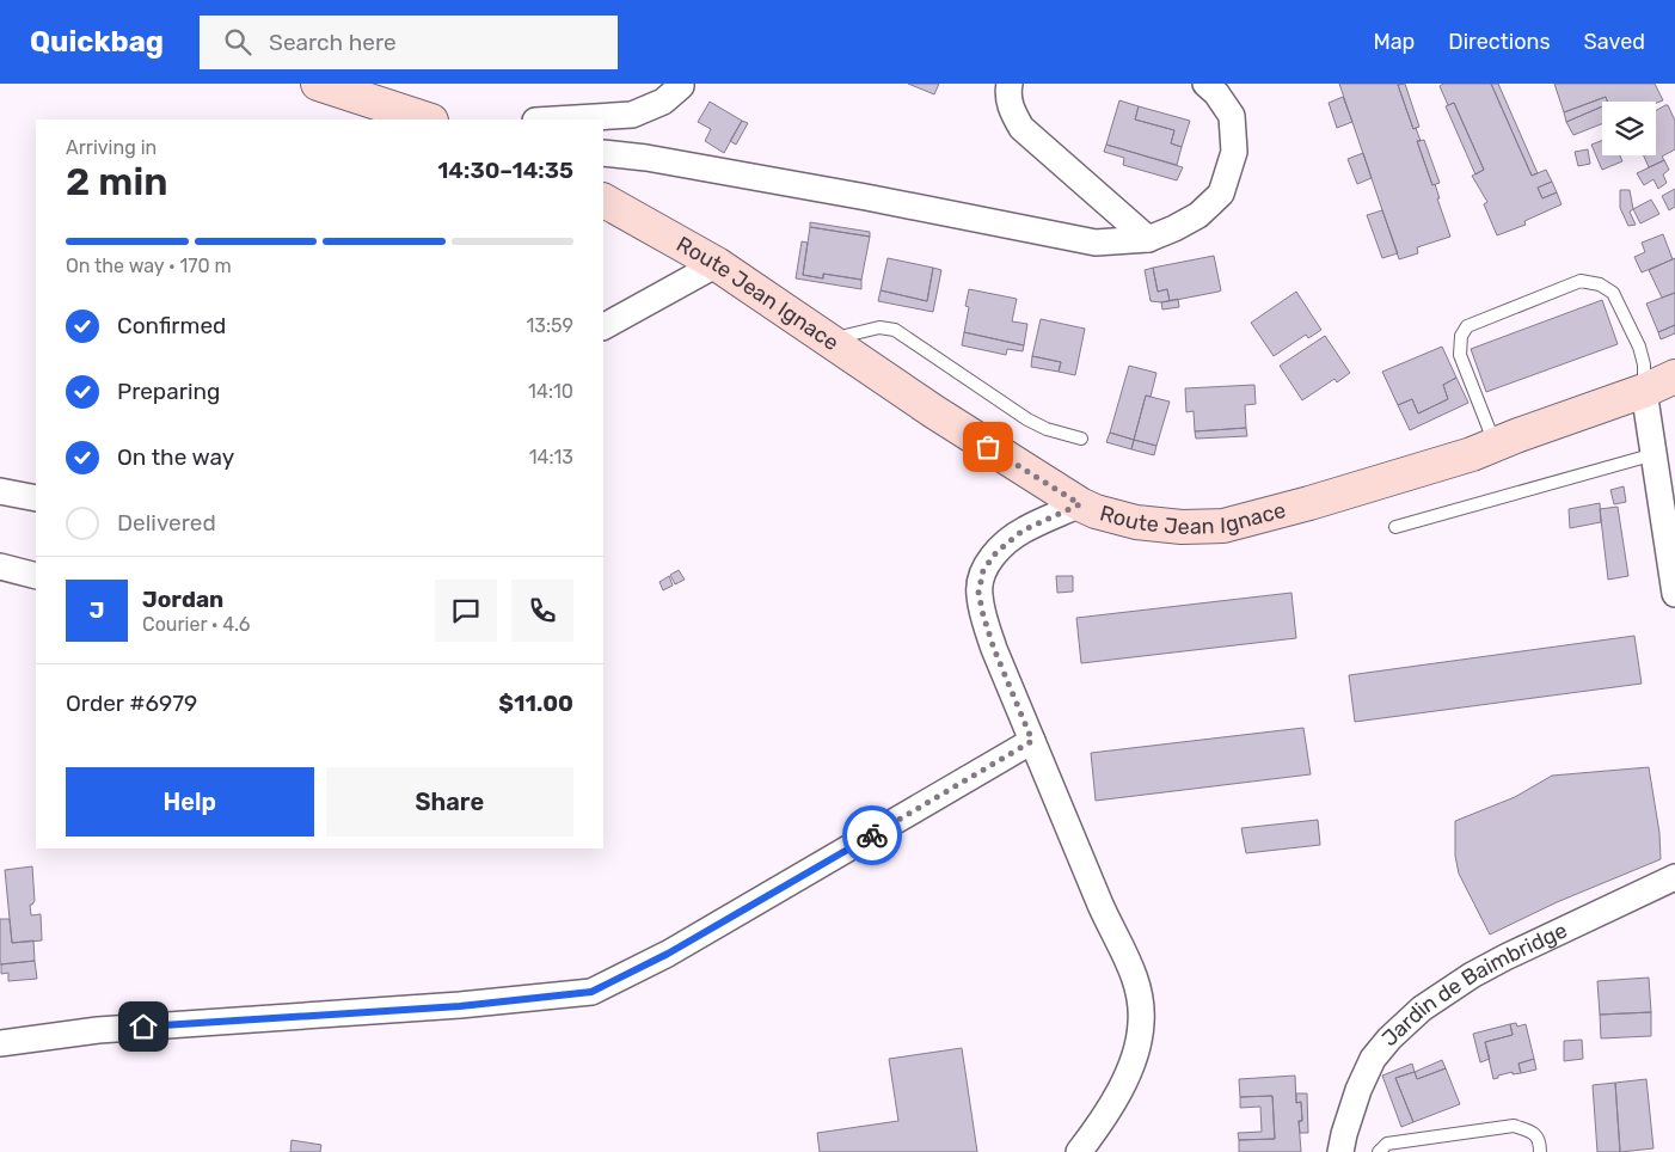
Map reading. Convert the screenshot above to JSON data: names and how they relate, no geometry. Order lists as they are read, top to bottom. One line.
{"streets":{"street":["Route Jean Ignace","Jardin de Baimbridge"]},"page":{"header":"Quickbag","search":"Search here","nav":["Map","Directions","Saved"],"heading":["2 min","Arriving in","14:30–14:35"],"panel":["Jordan","Courier · 4.6","Order #6979","$11.00"],"bar":"On the way · 170 m","list":[["Confirmed","13:59"],["Preparing","14:10"],["On the way","14:13"],"Delivered"],"round":"J","buttons":["Help","Share"]}}
